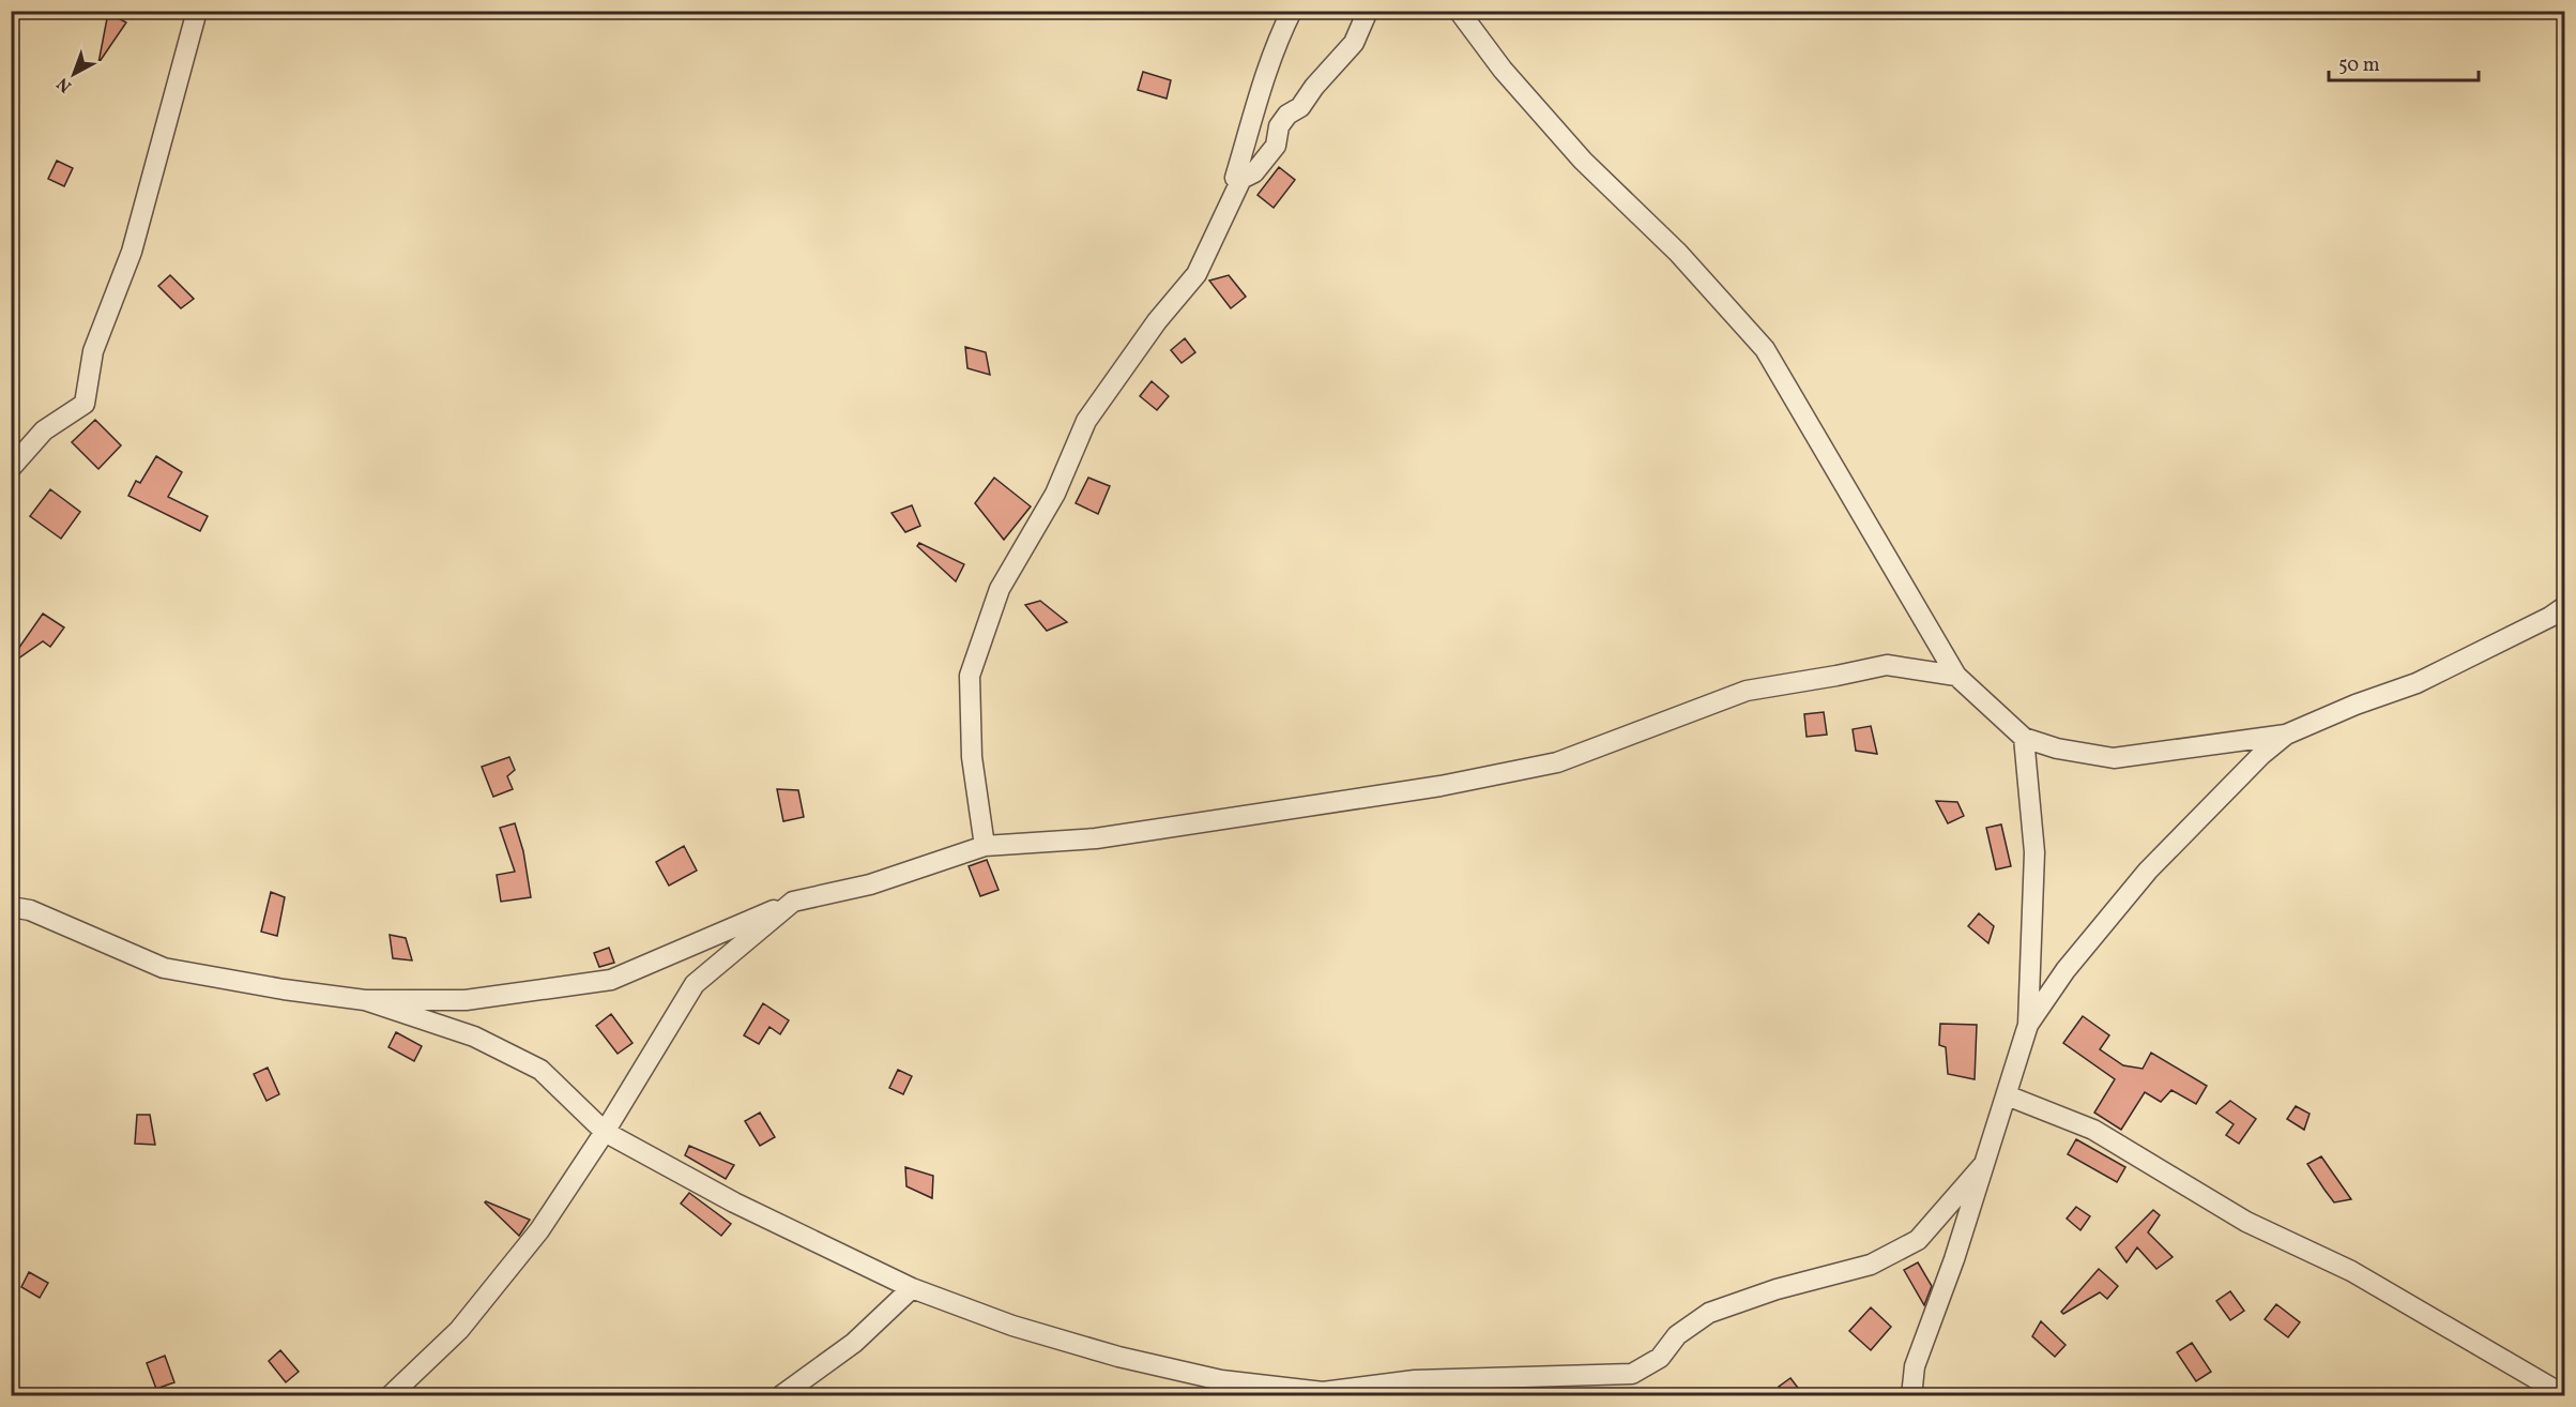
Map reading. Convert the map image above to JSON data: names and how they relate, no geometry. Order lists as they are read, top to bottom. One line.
{"scale_bar":"50 m","north":"bottom left"}
